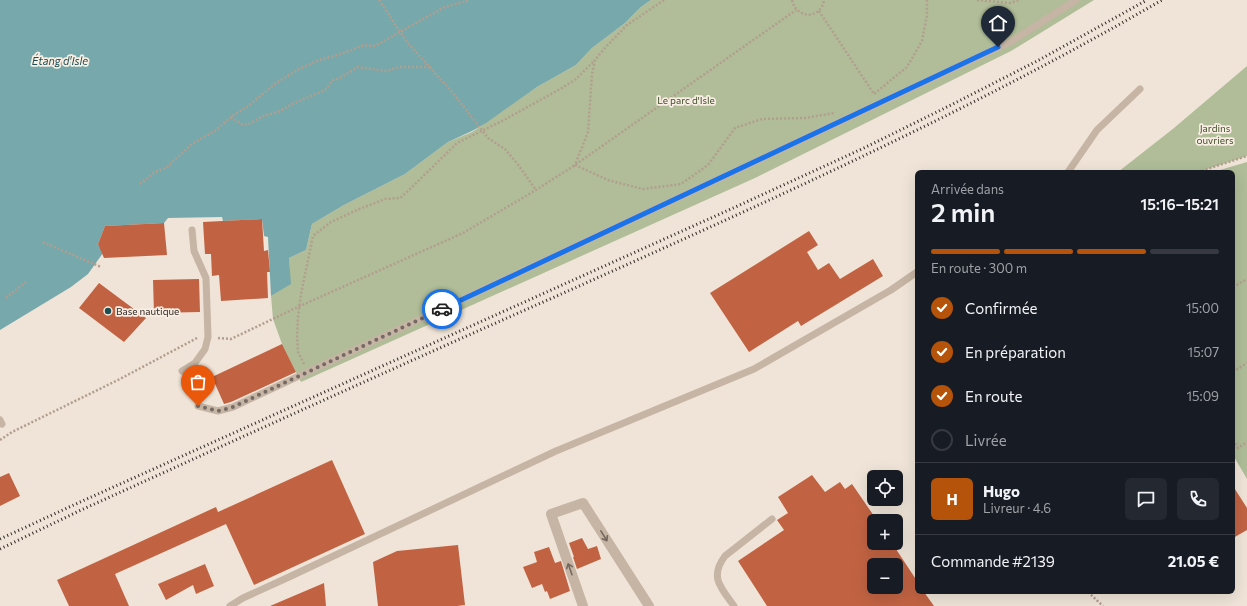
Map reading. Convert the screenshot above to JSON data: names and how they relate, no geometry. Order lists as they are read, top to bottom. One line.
{"water":["Étang d'Isle"],"parks":["Le parc d'Isle","Jardins ouvriers"],"places":["Base nautique"],"page":{"heading":["2 min","Arrivée dans","15:16–15:21"],"panel":["Hugo","Livreur · 4.6","Commande #2139","21.05 €"],"bar":"En route · 300 m","list":[["Confirmée","15:00"],["En préparation","15:07"],["En route","15:09"],"Livrée"],"map_buttons":["+","−"],"round":"H"}}
